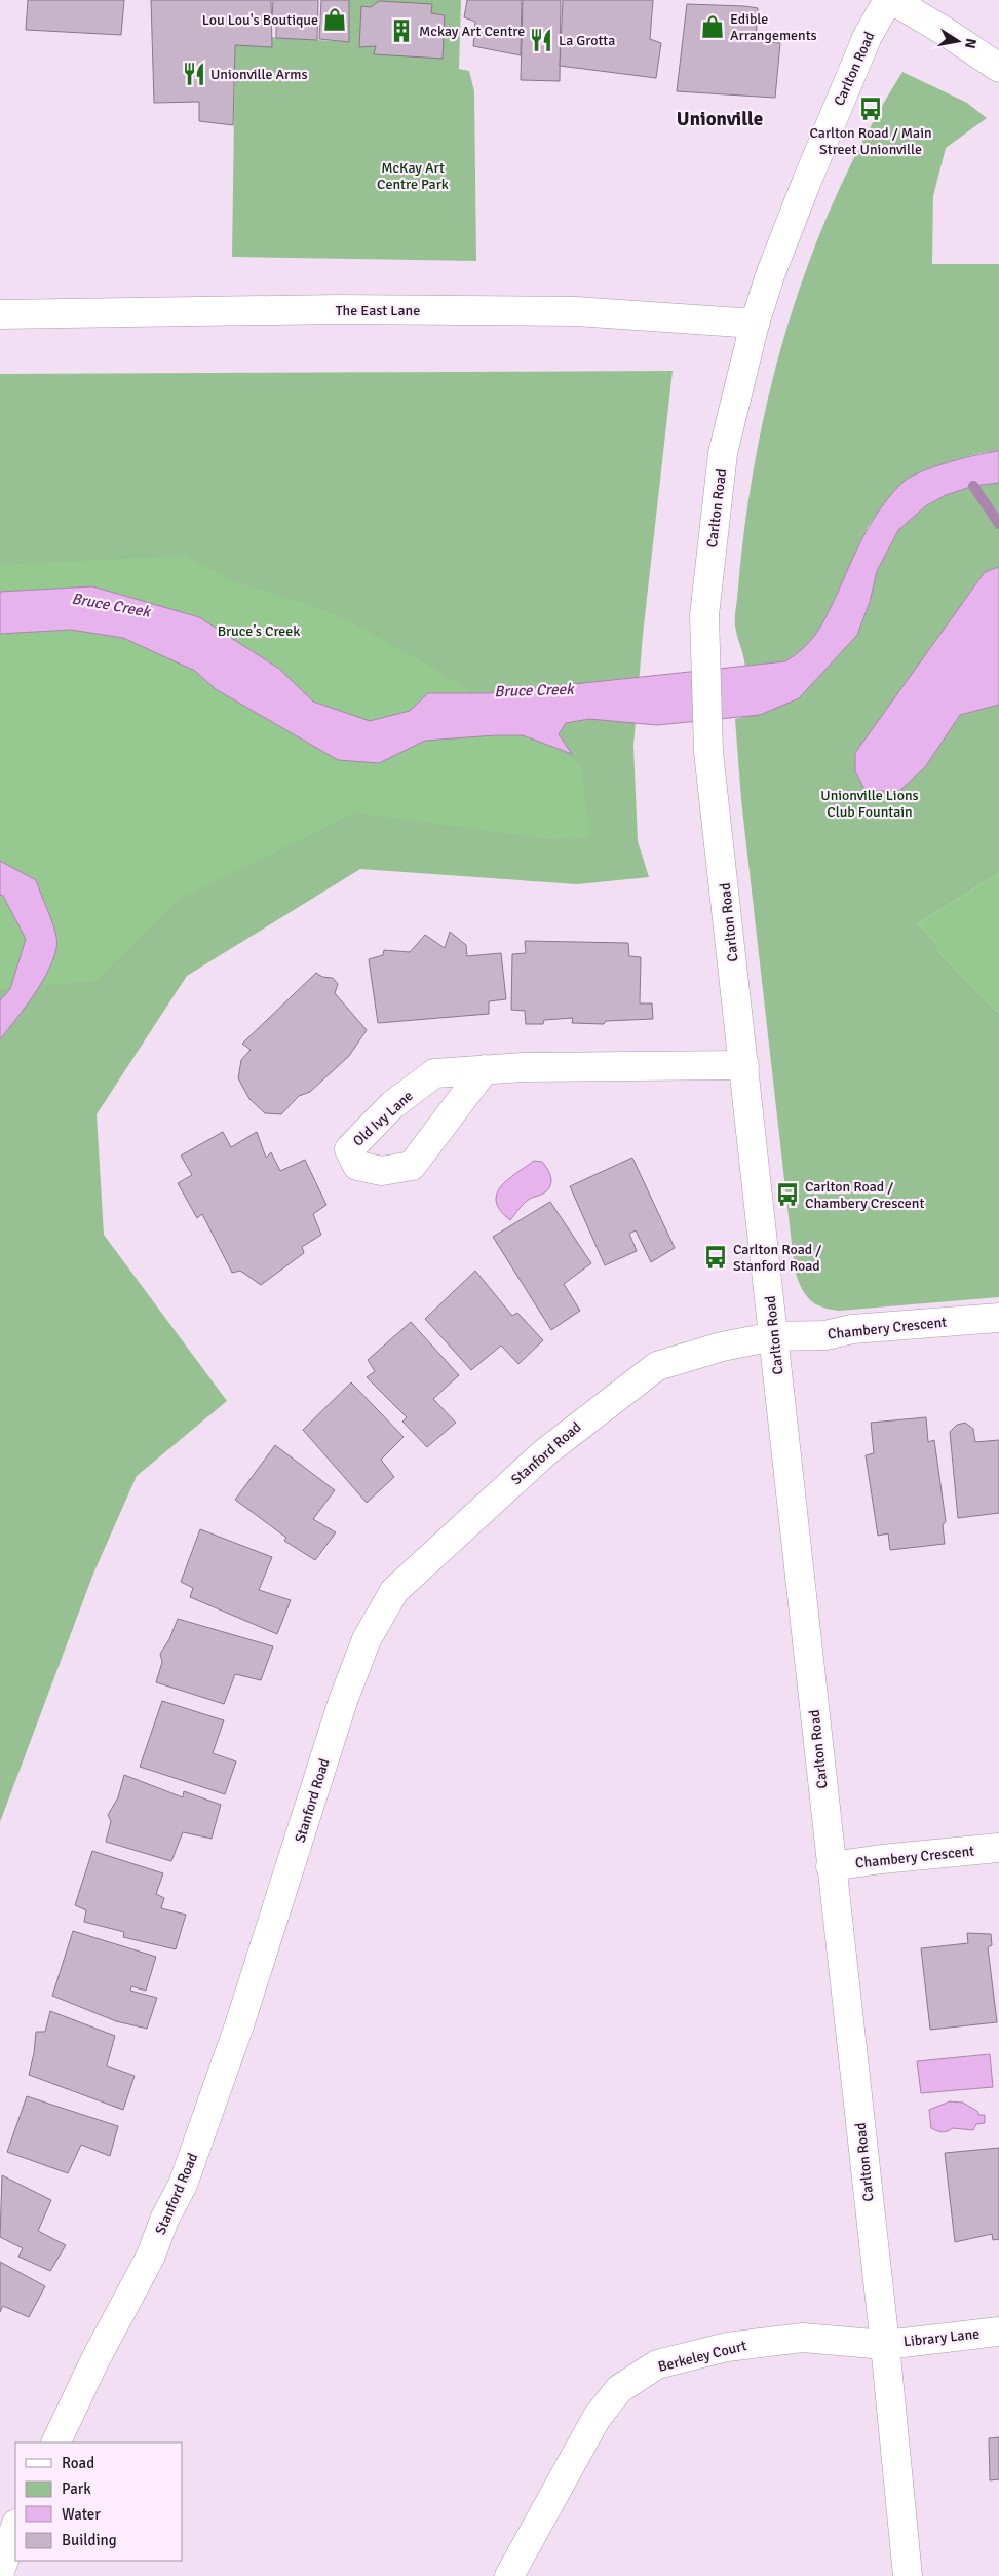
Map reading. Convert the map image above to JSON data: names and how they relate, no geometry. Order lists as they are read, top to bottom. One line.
{"streets":{"street":["Carlton Road","The East Lane","Old Ivy Lane","Chambery Crescent","Stanford Road","Library Lane","Berkeley Court"]},"crossings":[["Carlton Road","The East Lane"],["Carlton Road","Old Ivy Lane"],["Carlton Road","Chambery Crescent"],["Carlton Road","Stanford Road"],["Carlton Road","Library Lane"],["Carlton Road","Berkeley Court"],["Chambery Crescent","Stanford Road"],["Library Lane","Berkeley Court"]],"districts":["Unionville"],"water":["Bruce Creek"],"parks":["McKay Art Centre Park","Bruce’s Creek","Unionville Lions Club Fountain"],"places":{"shop":["Lou Lou's Boutique","Edible Arrangements"],"building":["Mckay Art Centre"],"restaurant":["La Grotta","Unionville Arms"],"bus stop":["Carlton Road / Main Street Unionville","Carlton Road / Chambery Crescent","Carlton Road / Stanford Road"]},"legend":["Road","Park","Water","Building"],"north":"right"}
